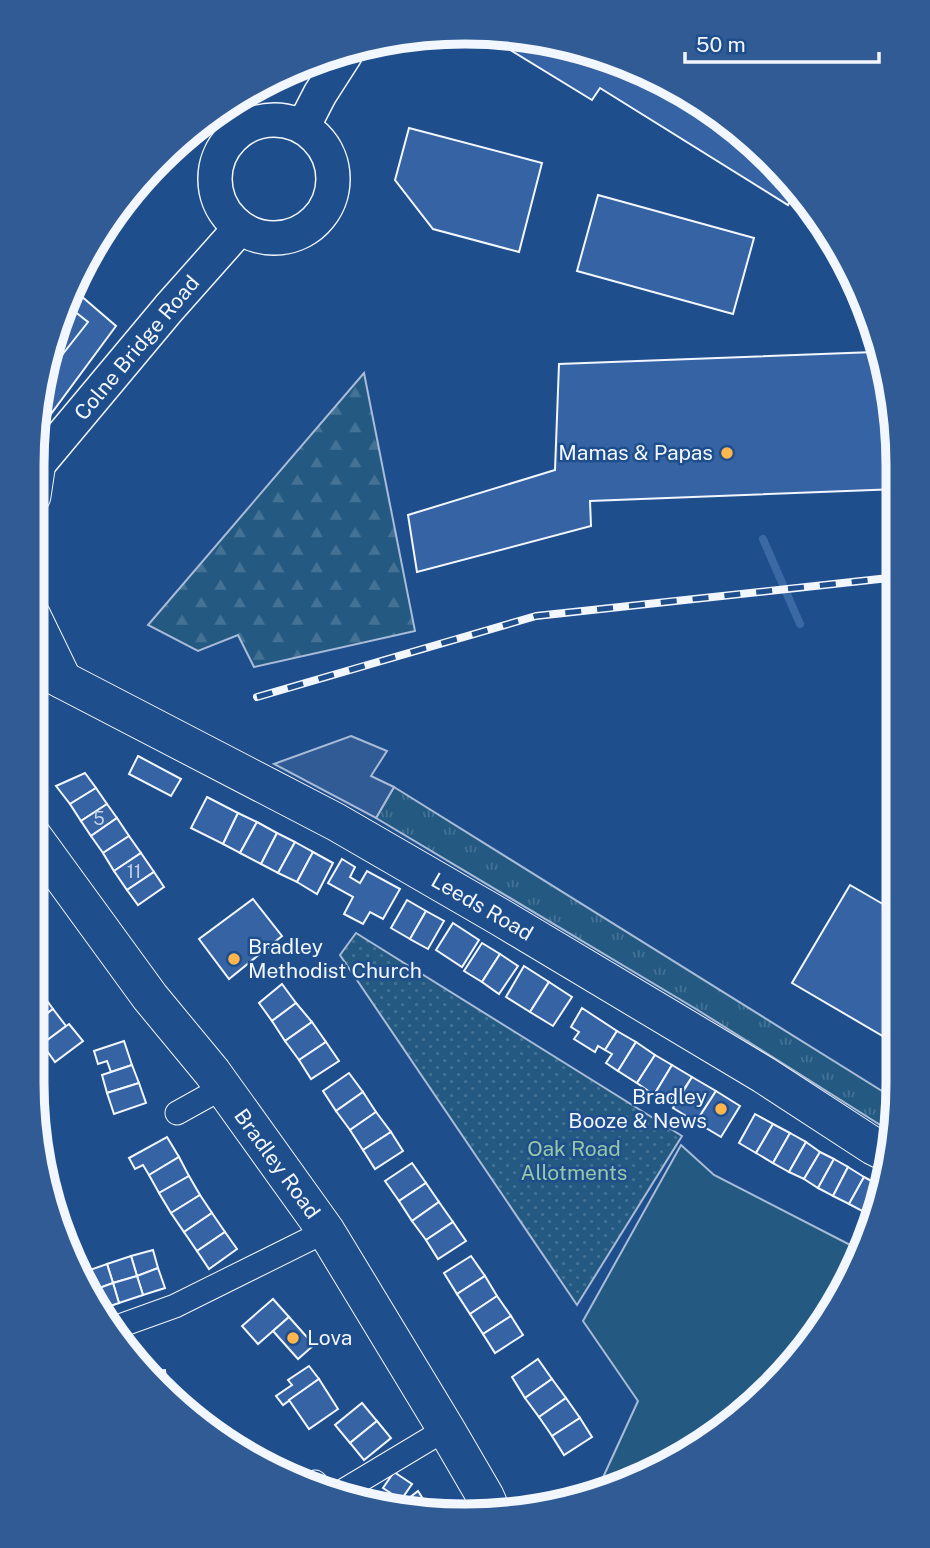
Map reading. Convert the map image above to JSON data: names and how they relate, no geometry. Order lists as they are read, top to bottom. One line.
{"streets":{"main road":["Colne Bridge Road","Leeds Road","Bradley Road"]},"parks":["Oak Road Allotments"],"places":["Mamas & Papas","Bradley Methodist Church","Bradley Booze & News","Lova"],"house_numbers":["5","11"],"scale_bar":"50 m"}
